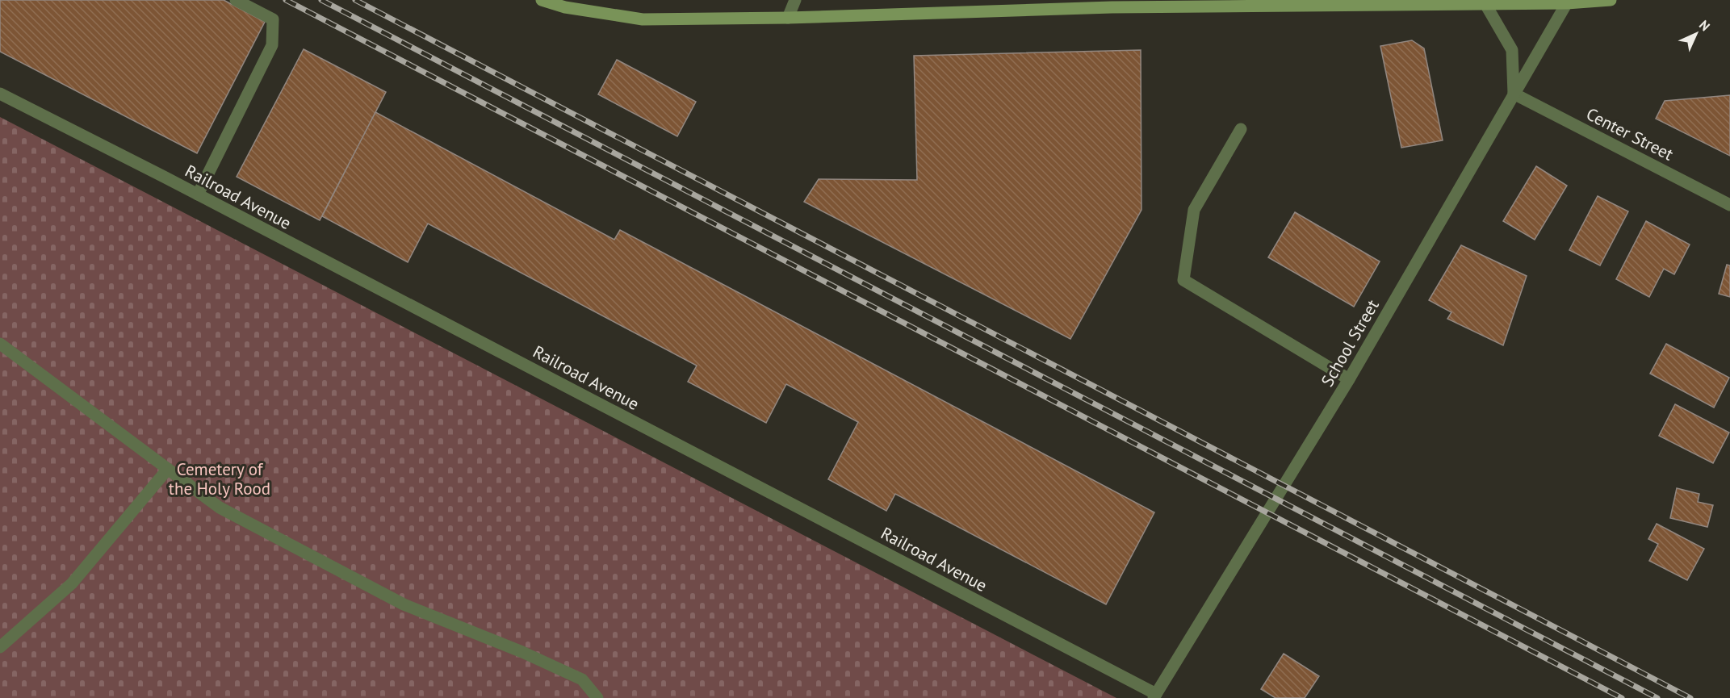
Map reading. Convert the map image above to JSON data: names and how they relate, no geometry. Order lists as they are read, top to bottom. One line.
{"streets":{"street":["Center Street","Railroad Avenue","School Street"]},"crossings":[["Center Street","School Street"],["Railroad Avenue","School Street"]],"parks":["Cemetery of the Holy Rood"],"north":"top right"}
